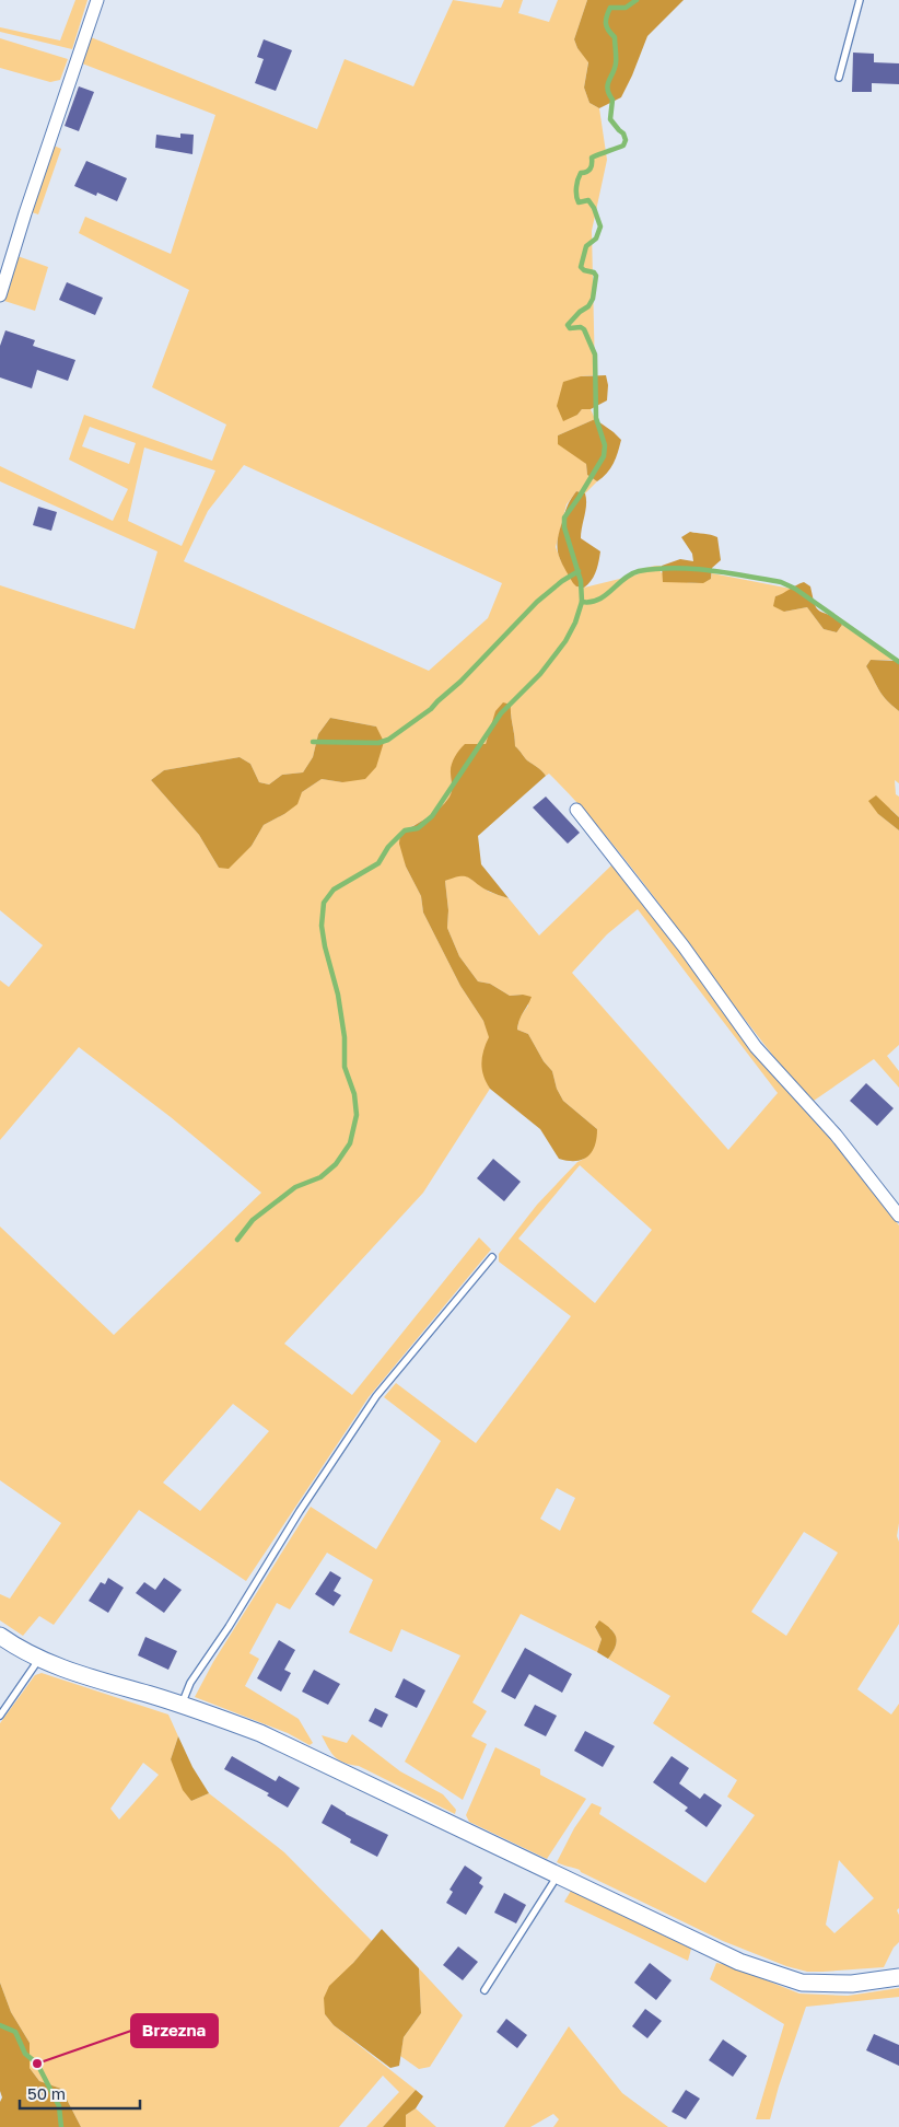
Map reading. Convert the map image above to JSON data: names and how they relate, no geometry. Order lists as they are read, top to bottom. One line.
{"places":["Brzezna"],"scale_bar":"50 m"}
